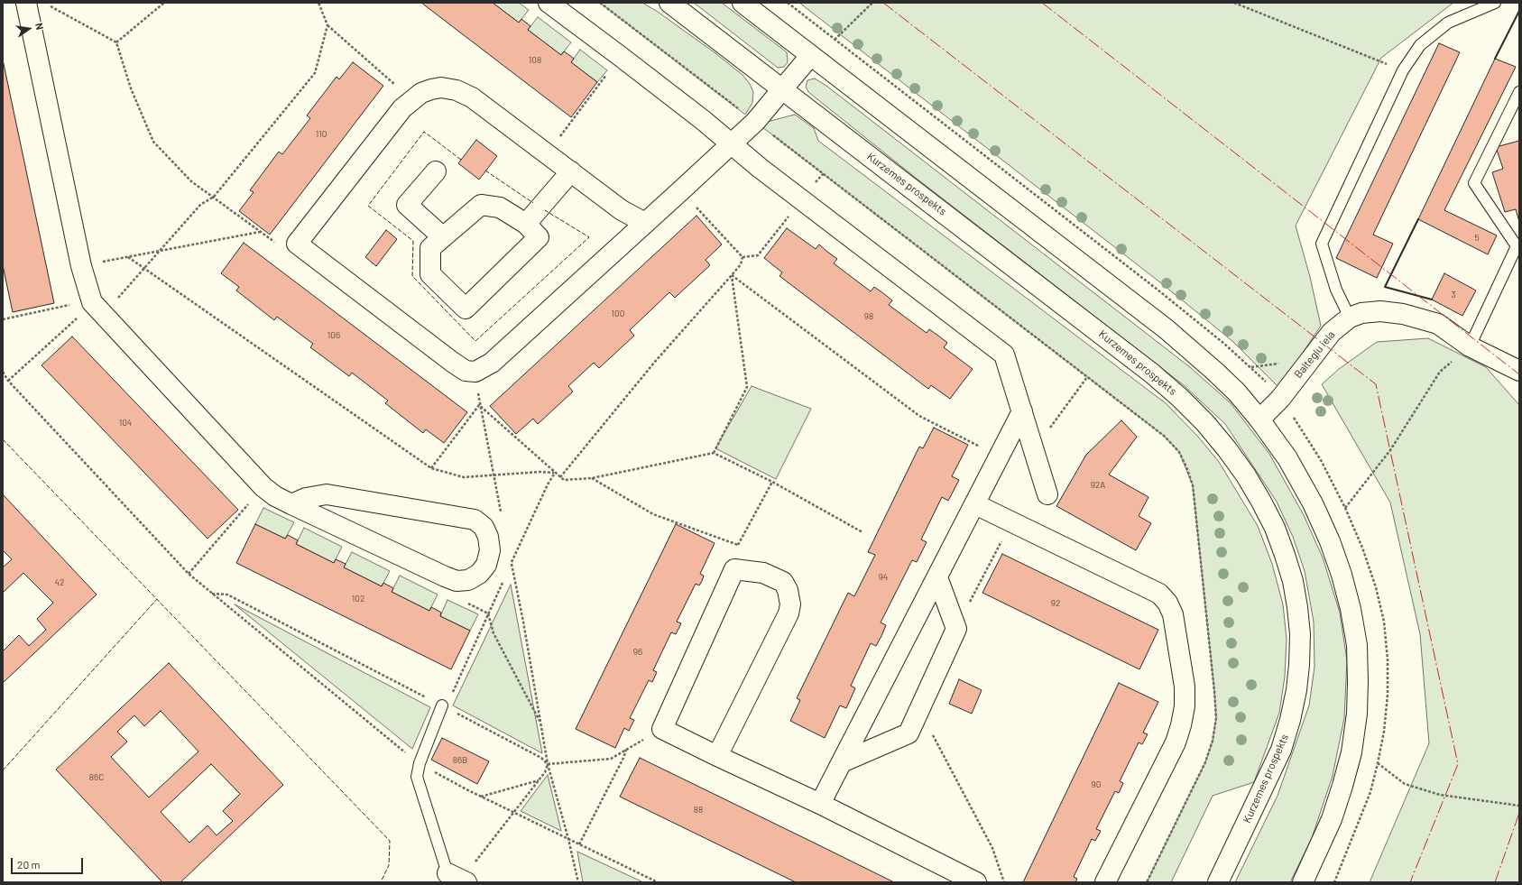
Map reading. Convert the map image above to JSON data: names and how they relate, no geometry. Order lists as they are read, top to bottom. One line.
{"streets":{"street":["Kurzemes prospekts","Baltegļu iela"]},"house_numbers":["108","110","5","3","100","98","106","104","92A","94","42","102","92","96","86B","86C","90","88"],"scale_bar":"20 m","north":"right"}
